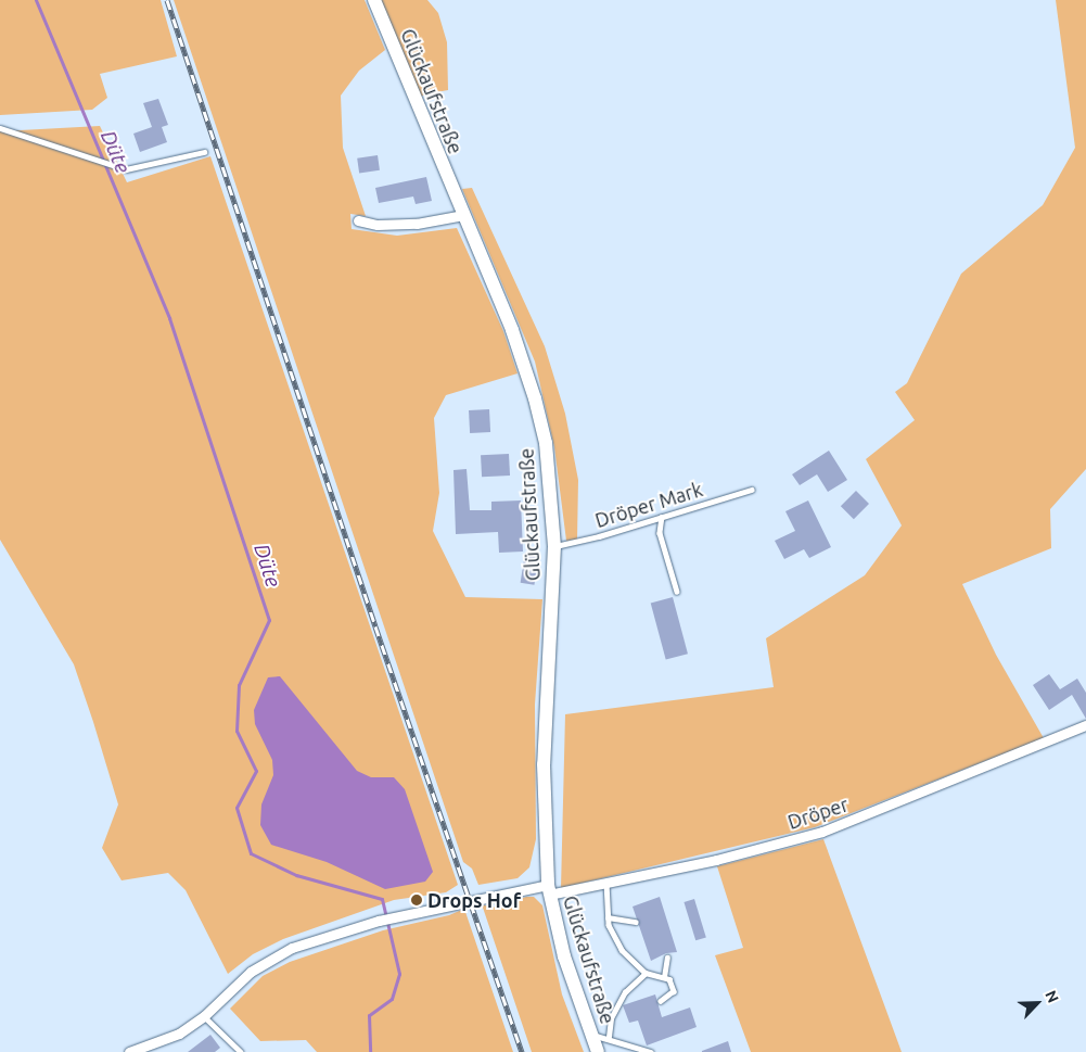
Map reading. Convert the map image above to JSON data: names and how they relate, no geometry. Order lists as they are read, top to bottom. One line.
{"streets":{"main road":["Glückaufstraße"],"street":["Dröper"],"lane":["Dröper Mark"]},"crossings":[["Glückaufstraße","Dröper Mark"],["Glückaufstraße","Dröper"]],"water":["Düte"],"places":["Drops Hof"],"north":"top right"}
